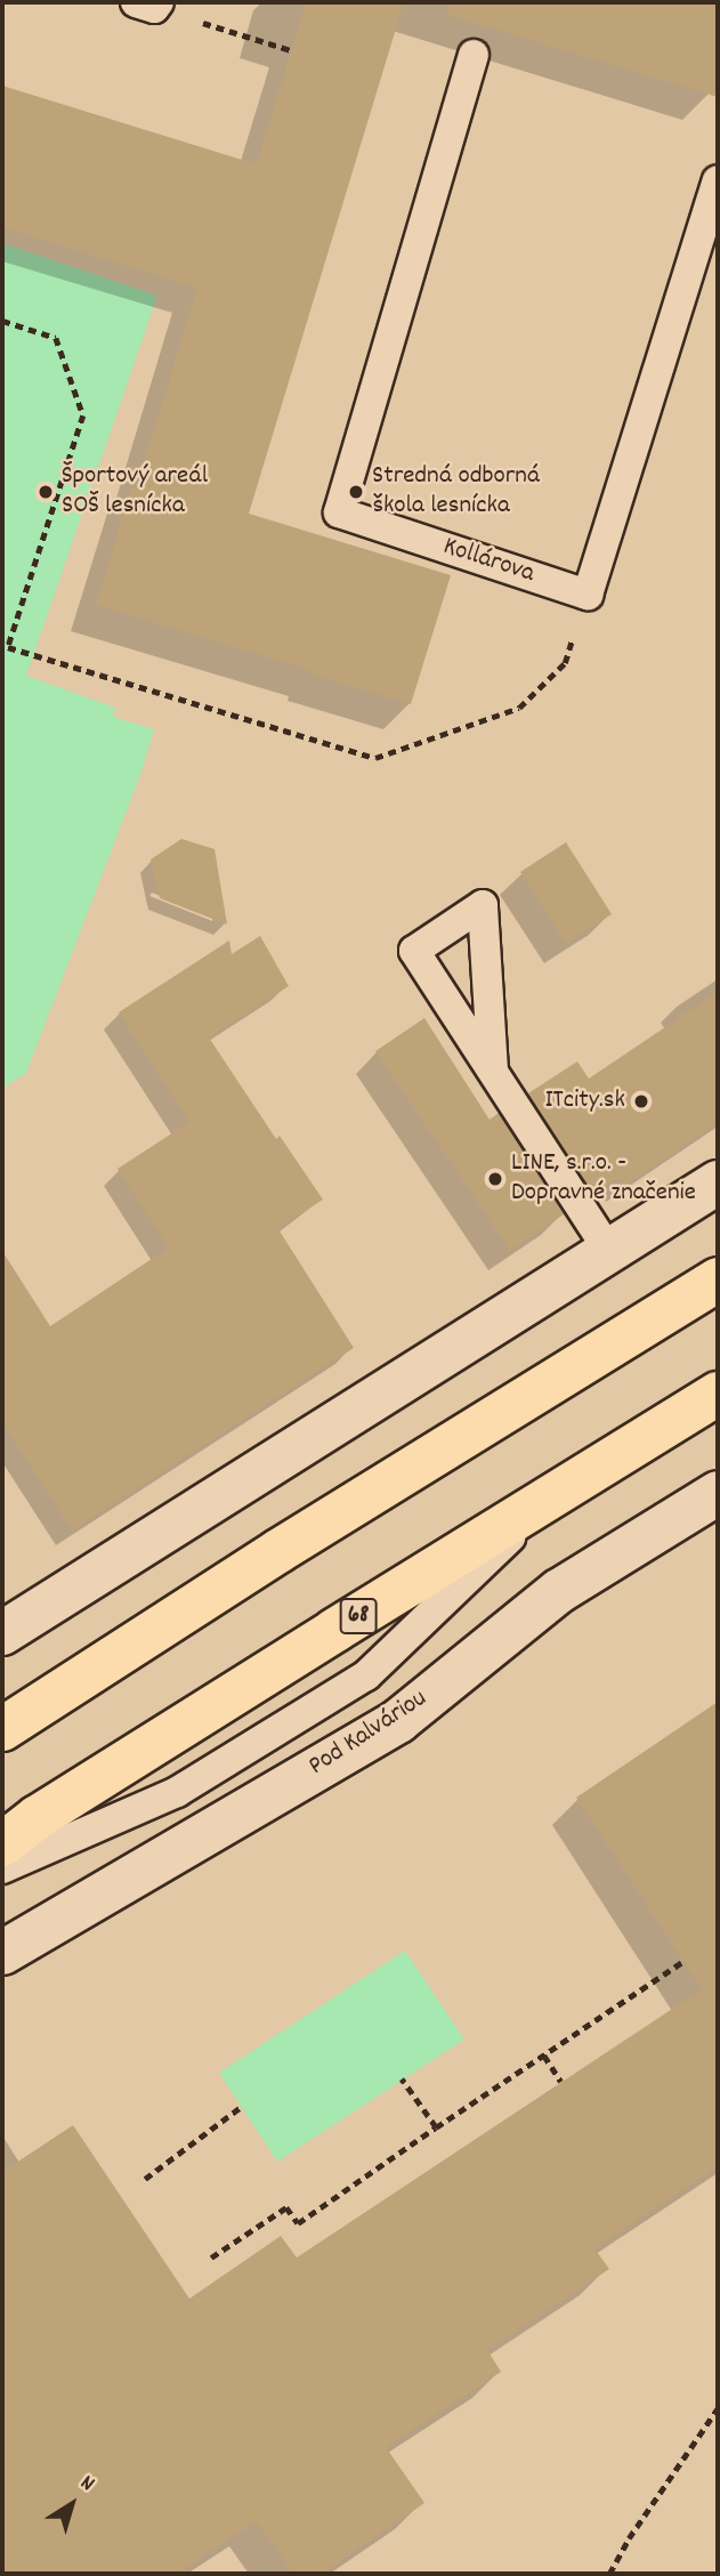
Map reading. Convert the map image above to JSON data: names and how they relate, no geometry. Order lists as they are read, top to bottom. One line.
{"streets":{"main road":["68"],"street":["Pod Kalváriou"],"lane":["Kollárova"]},"places":["Športový areál SOŠ lesnícka","Stredná odborná škola lesnícka","ITcity.sk","LINE, s.r.o. - Dopravné značenie"],"north":"top right"}
